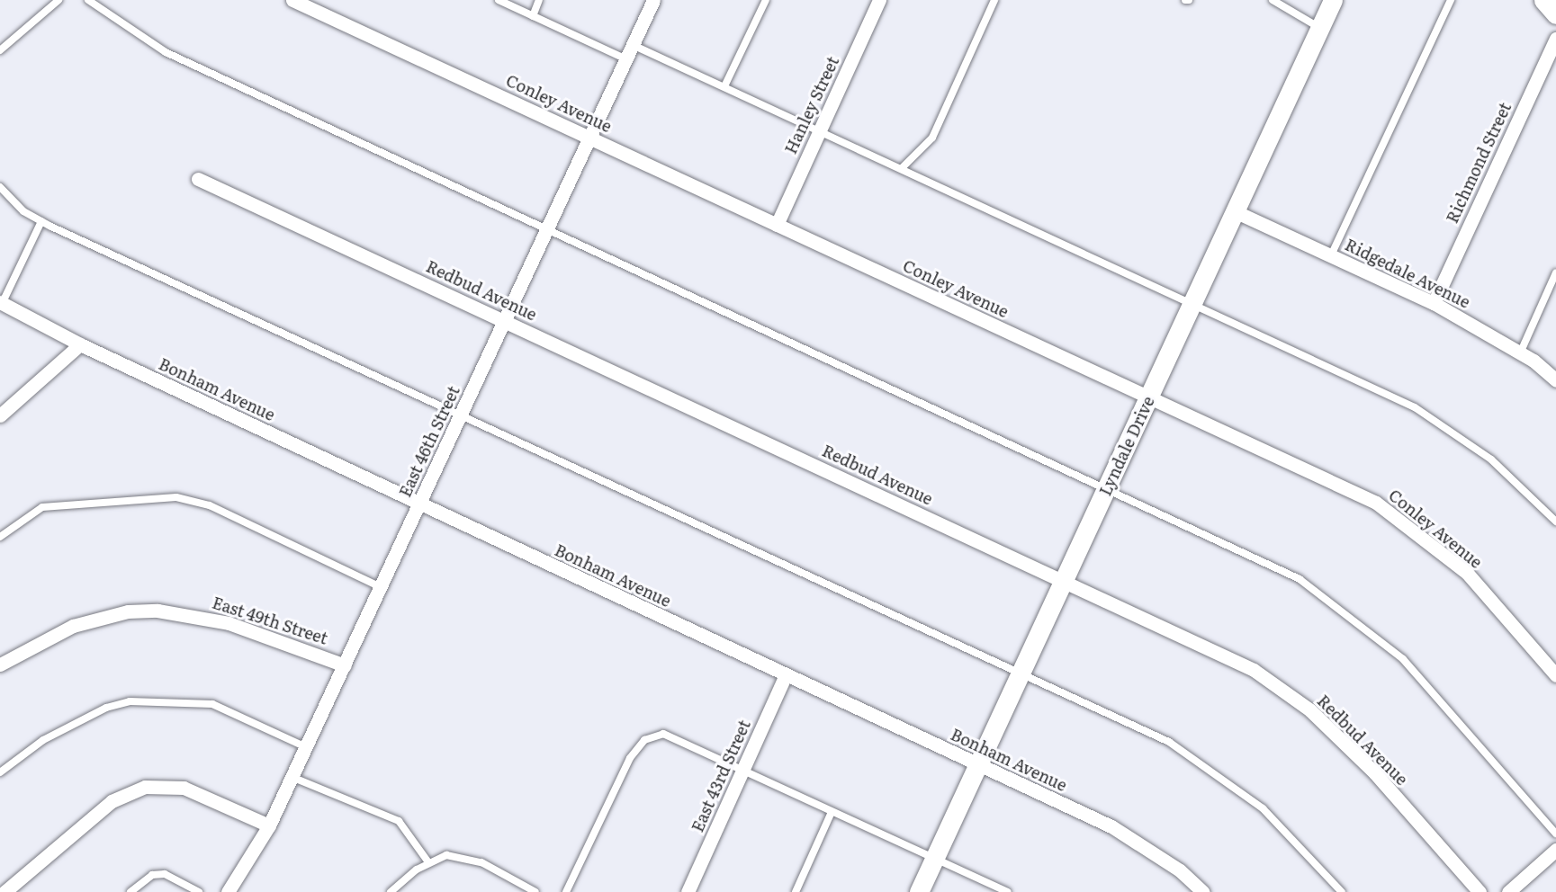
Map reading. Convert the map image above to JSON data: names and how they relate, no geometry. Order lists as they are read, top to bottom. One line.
{"streets":{"street":["Conley Avenue","Hanley Street","Richmond Street","Ridgedale Avenue","Redbud Avenue","Bonham Avenue","East 46th Street","Lyndale Drive","East 49th Street","East 43rd Street"]},"crossings":[["Conley Avenue","Hanley Street"],["Conley Avenue","East 46th Street"],["Conley Avenue","Lyndale Drive"],["Richmond Street","Ridgedale Avenue"],["Ridgedale Avenue","Lyndale Drive"],["Redbud Avenue","East 46th Street"],["Redbud Avenue","Lyndale Drive"],["Bonham Avenue","East 46th Street"],["Bonham Avenue","Lyndale Drive"],["Bonham Avenue","East 43rd Street"],["East 46th Street","East 49th Street"]]}
